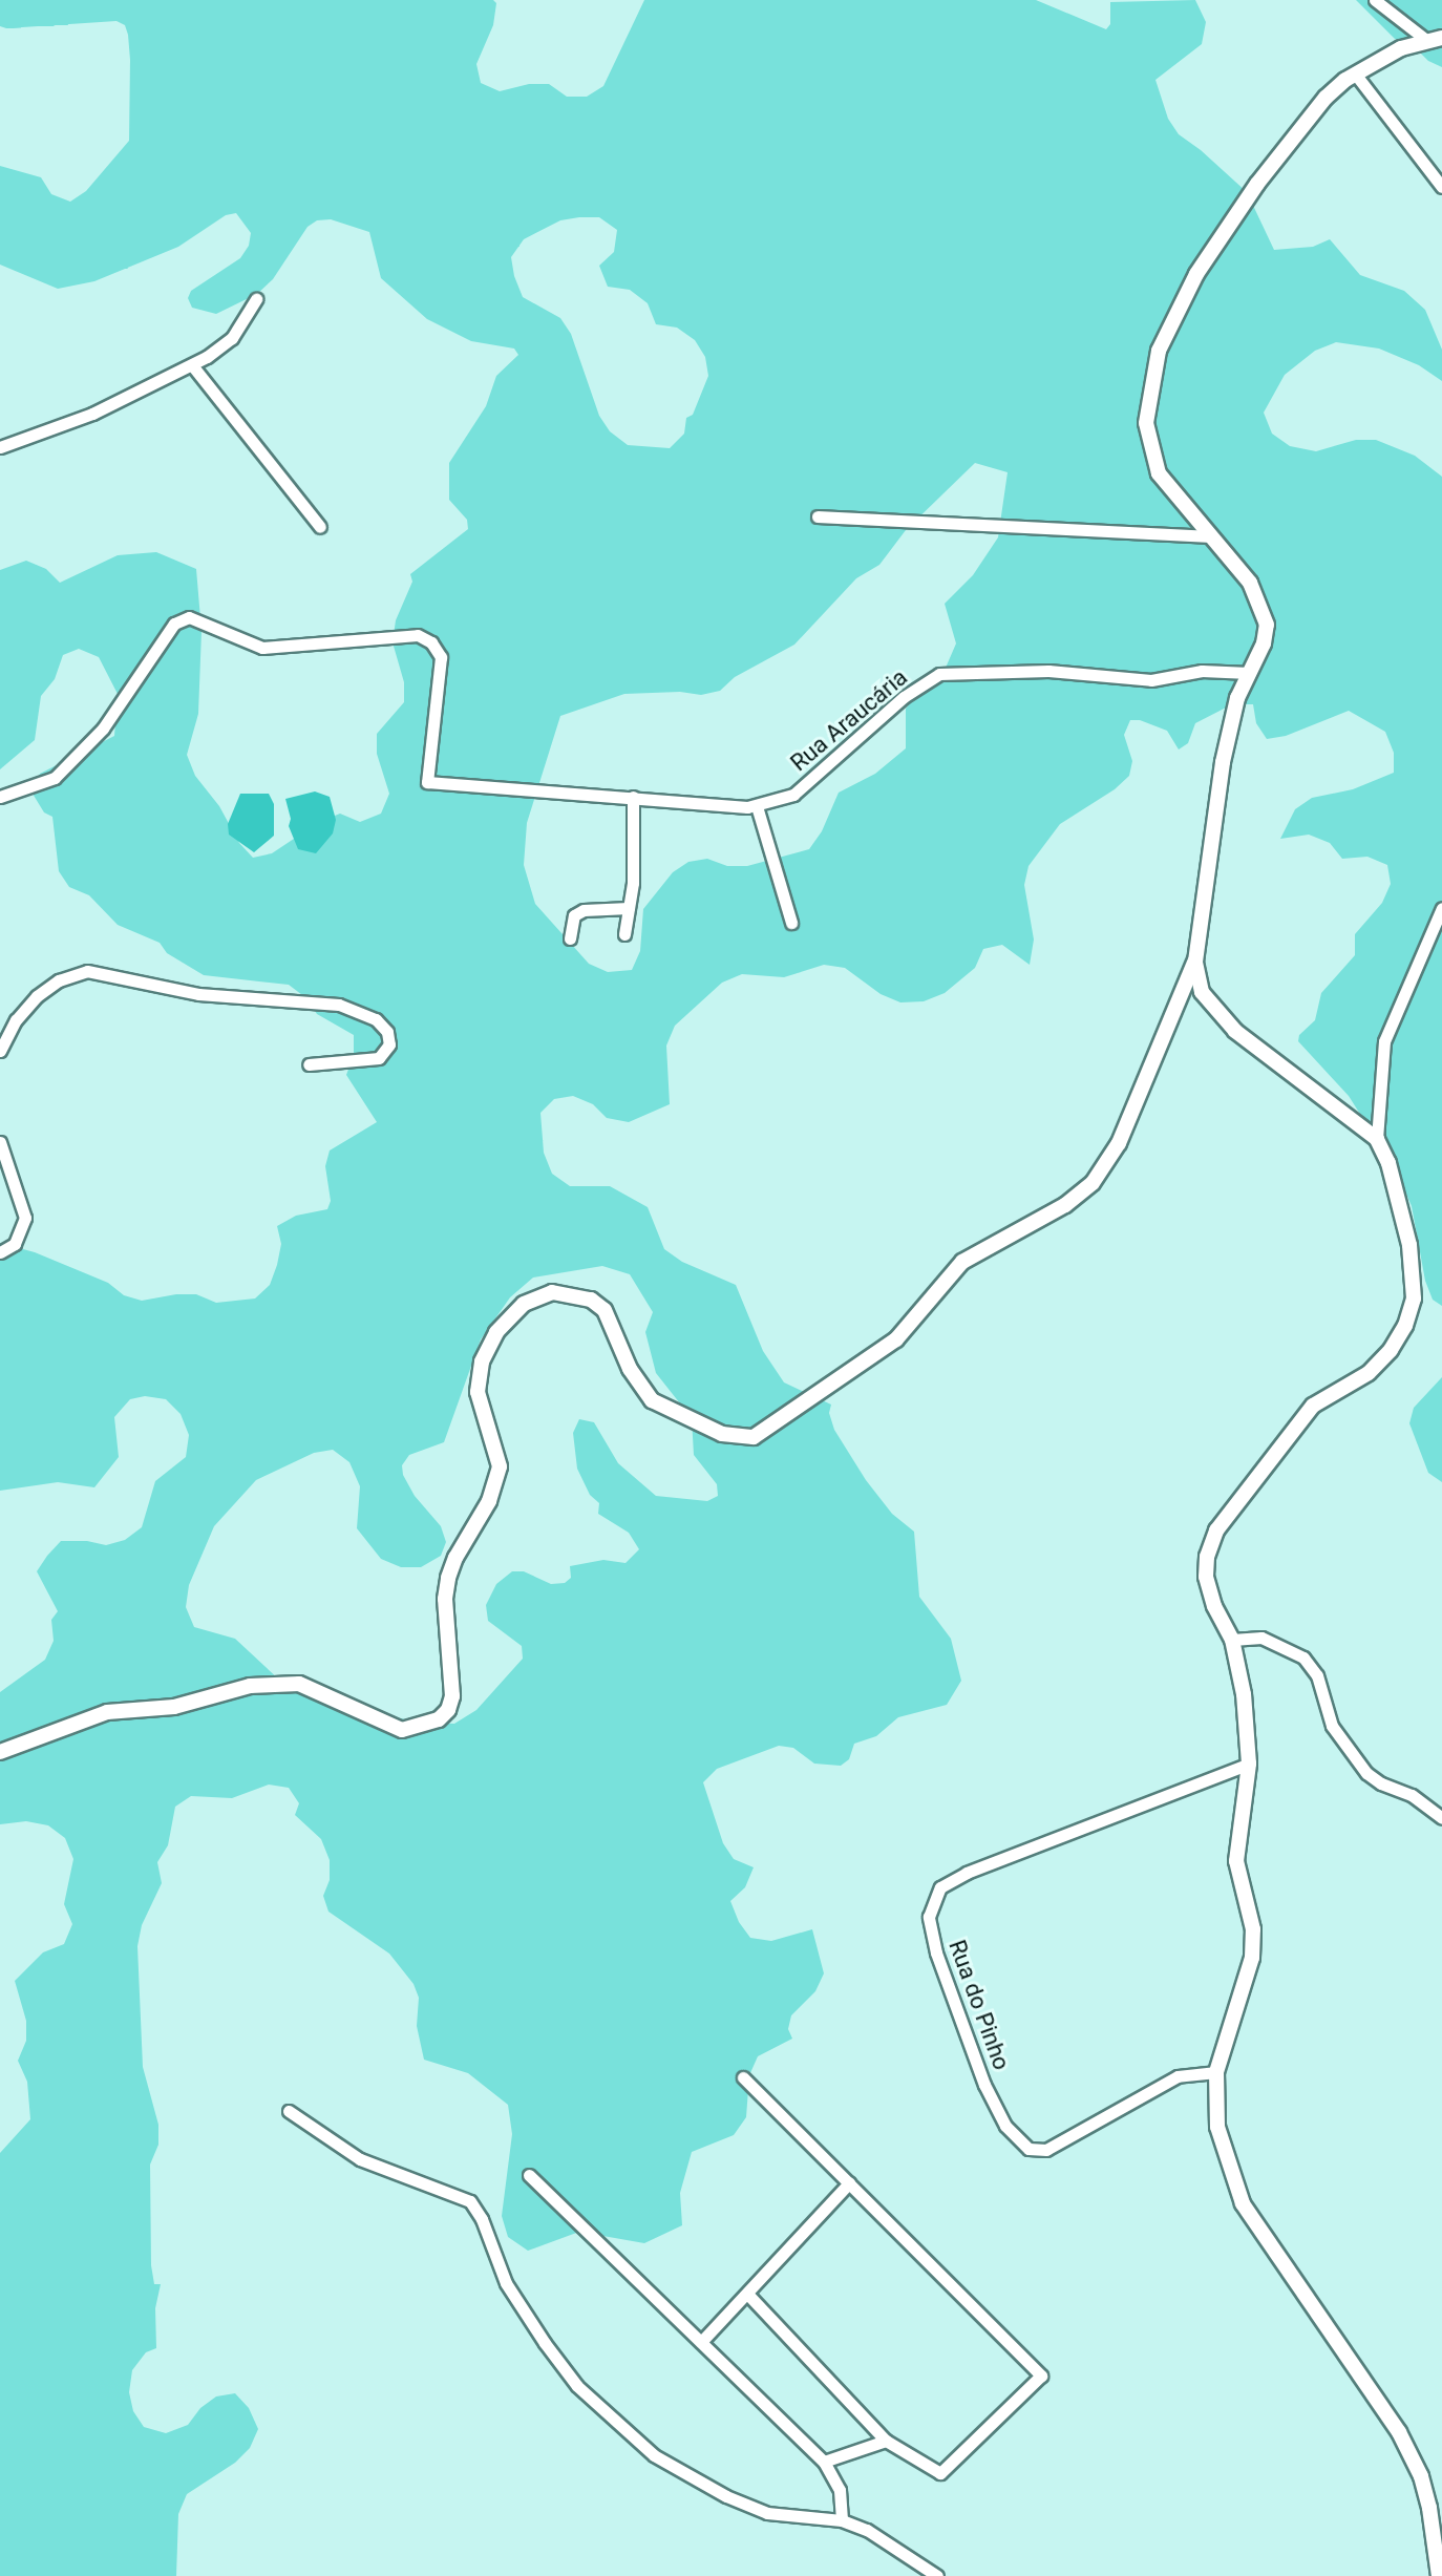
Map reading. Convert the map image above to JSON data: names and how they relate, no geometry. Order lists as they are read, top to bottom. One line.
{"streets":{"street":["Rua Araucária","Rua do Pinho"]}}
